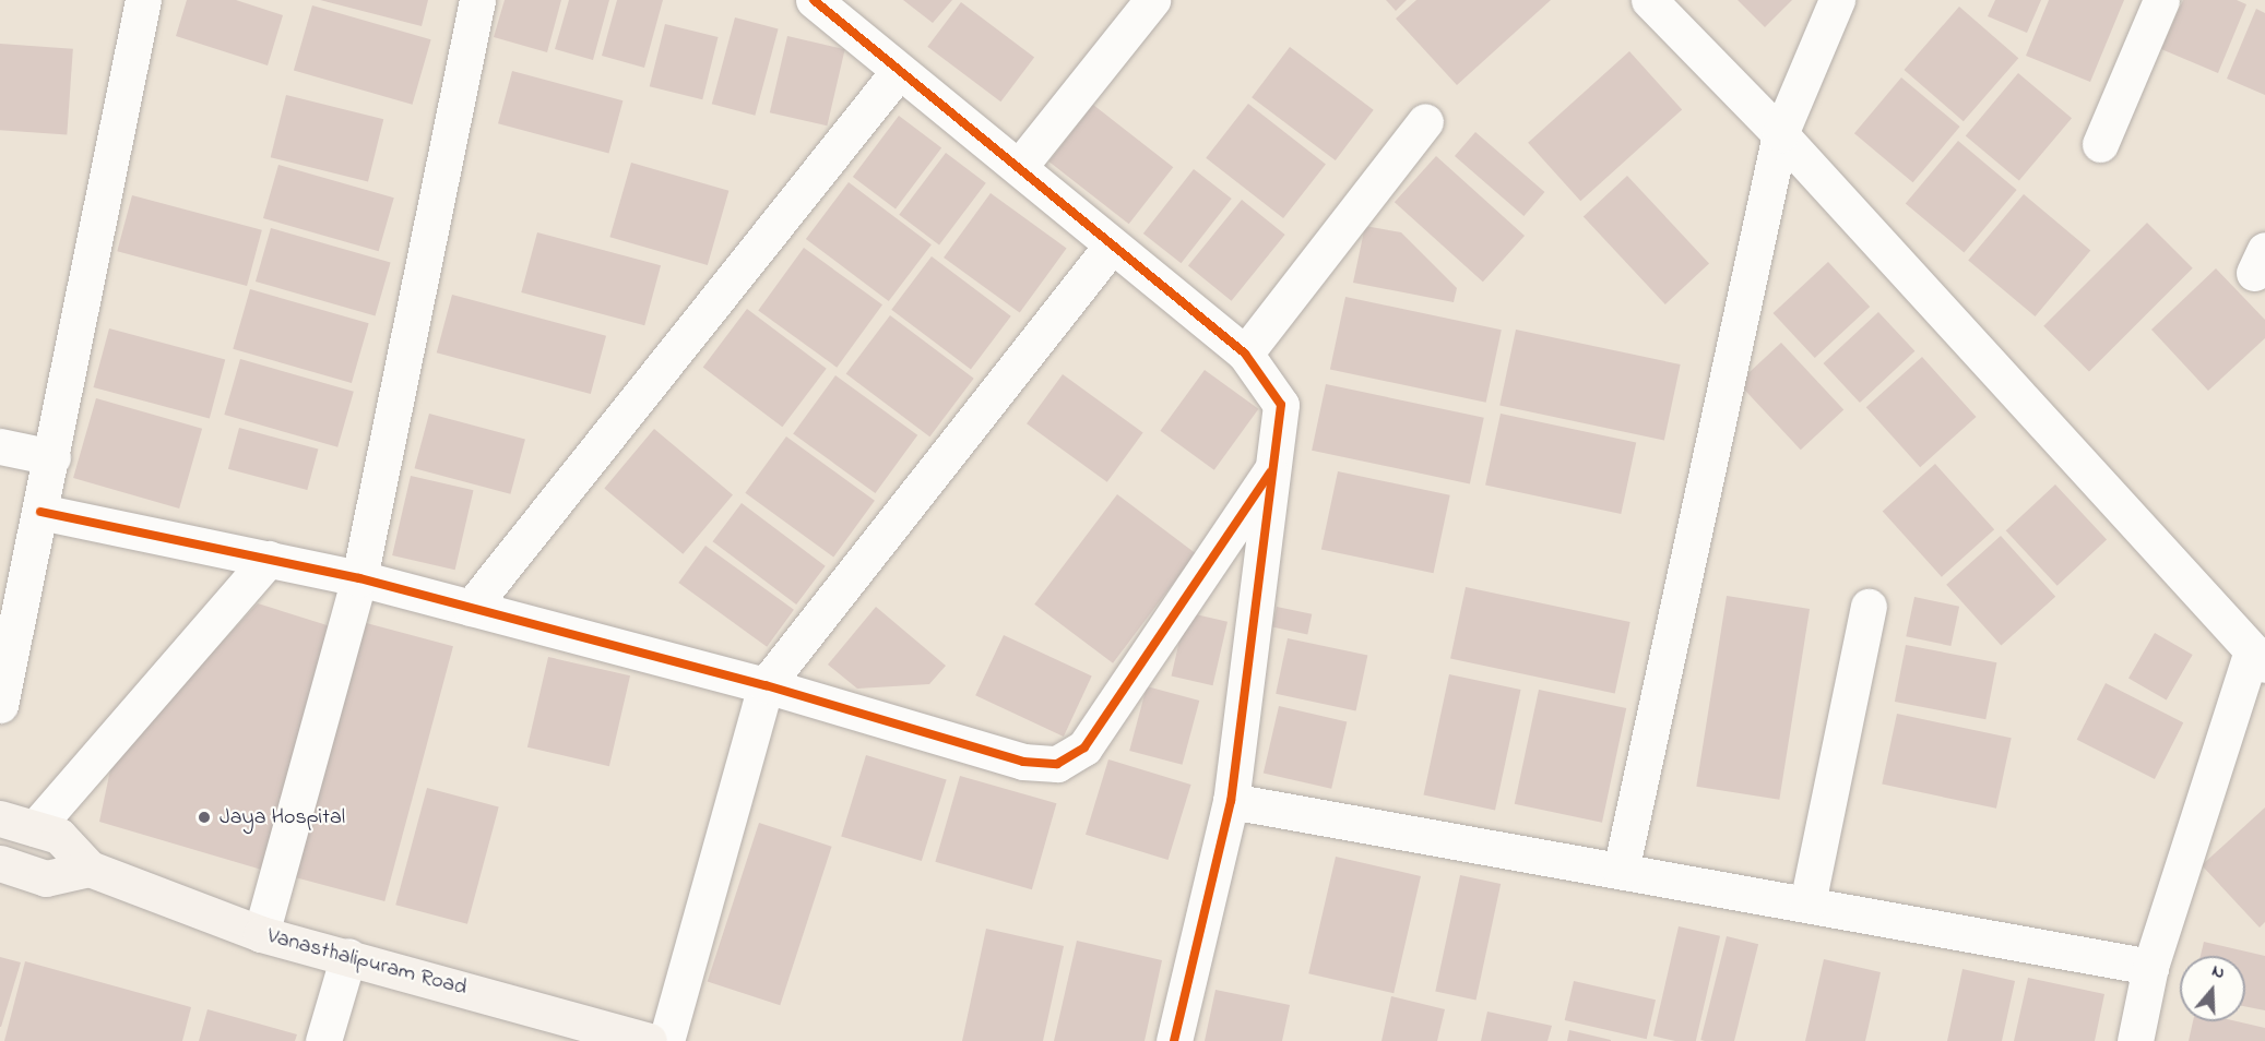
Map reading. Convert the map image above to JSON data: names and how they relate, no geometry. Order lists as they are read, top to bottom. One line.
{"streets":{"street":["Vanasthalipuram Road"]},"places":["Jaya Hospital"],"north":"top"}
